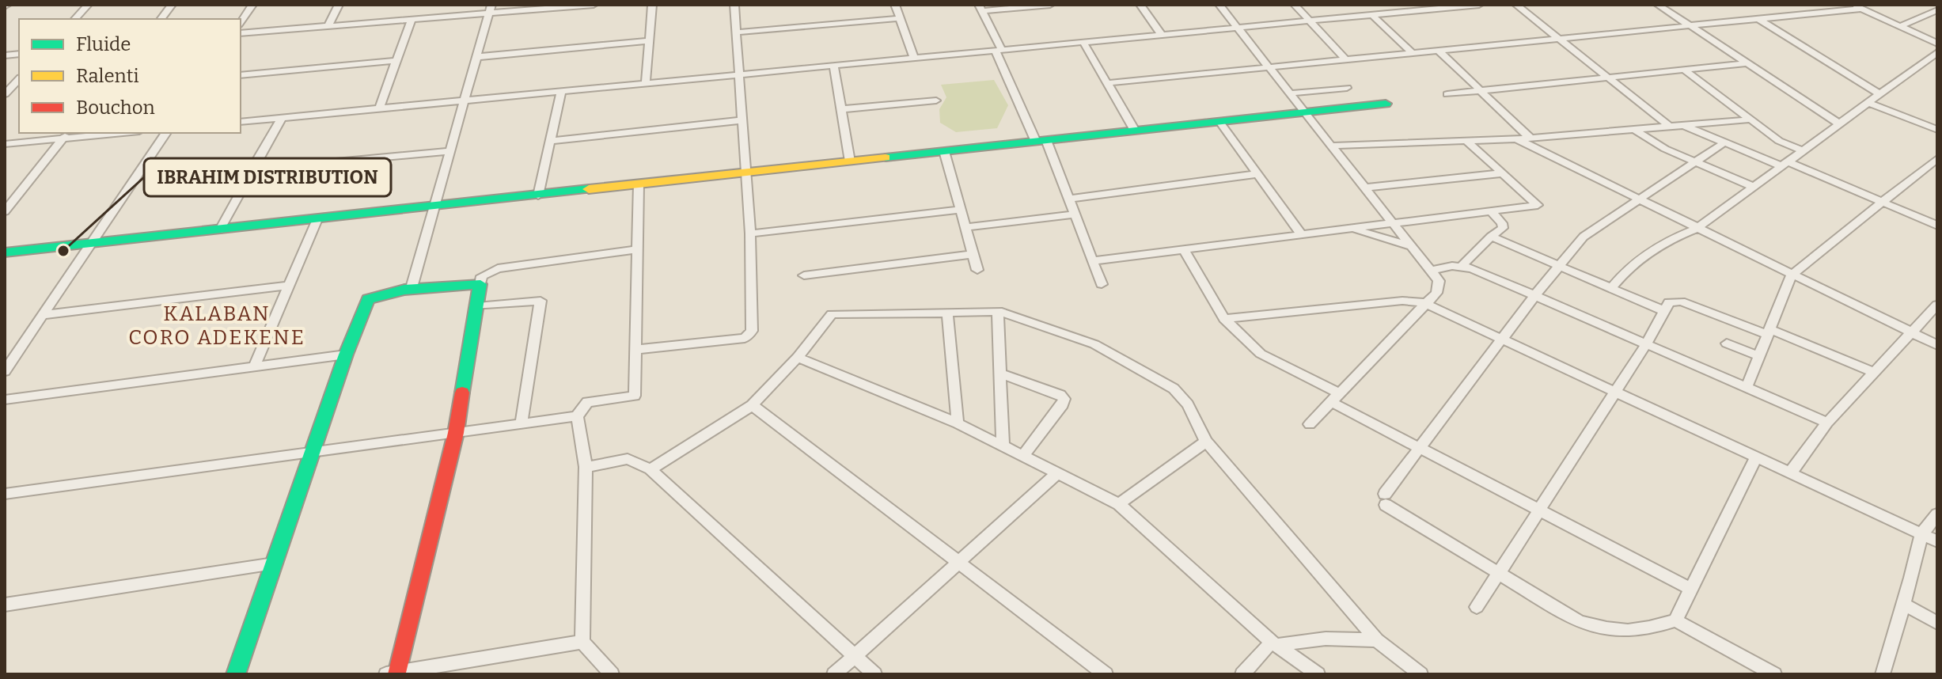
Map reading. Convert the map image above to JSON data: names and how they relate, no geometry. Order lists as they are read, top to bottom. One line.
{"districts":["KALABAN CORO ADEKENE"],"places":["IBRAHIM DISTRIBUTION"],"legend":["Fluide","Ralenti","Bouchon"]}
